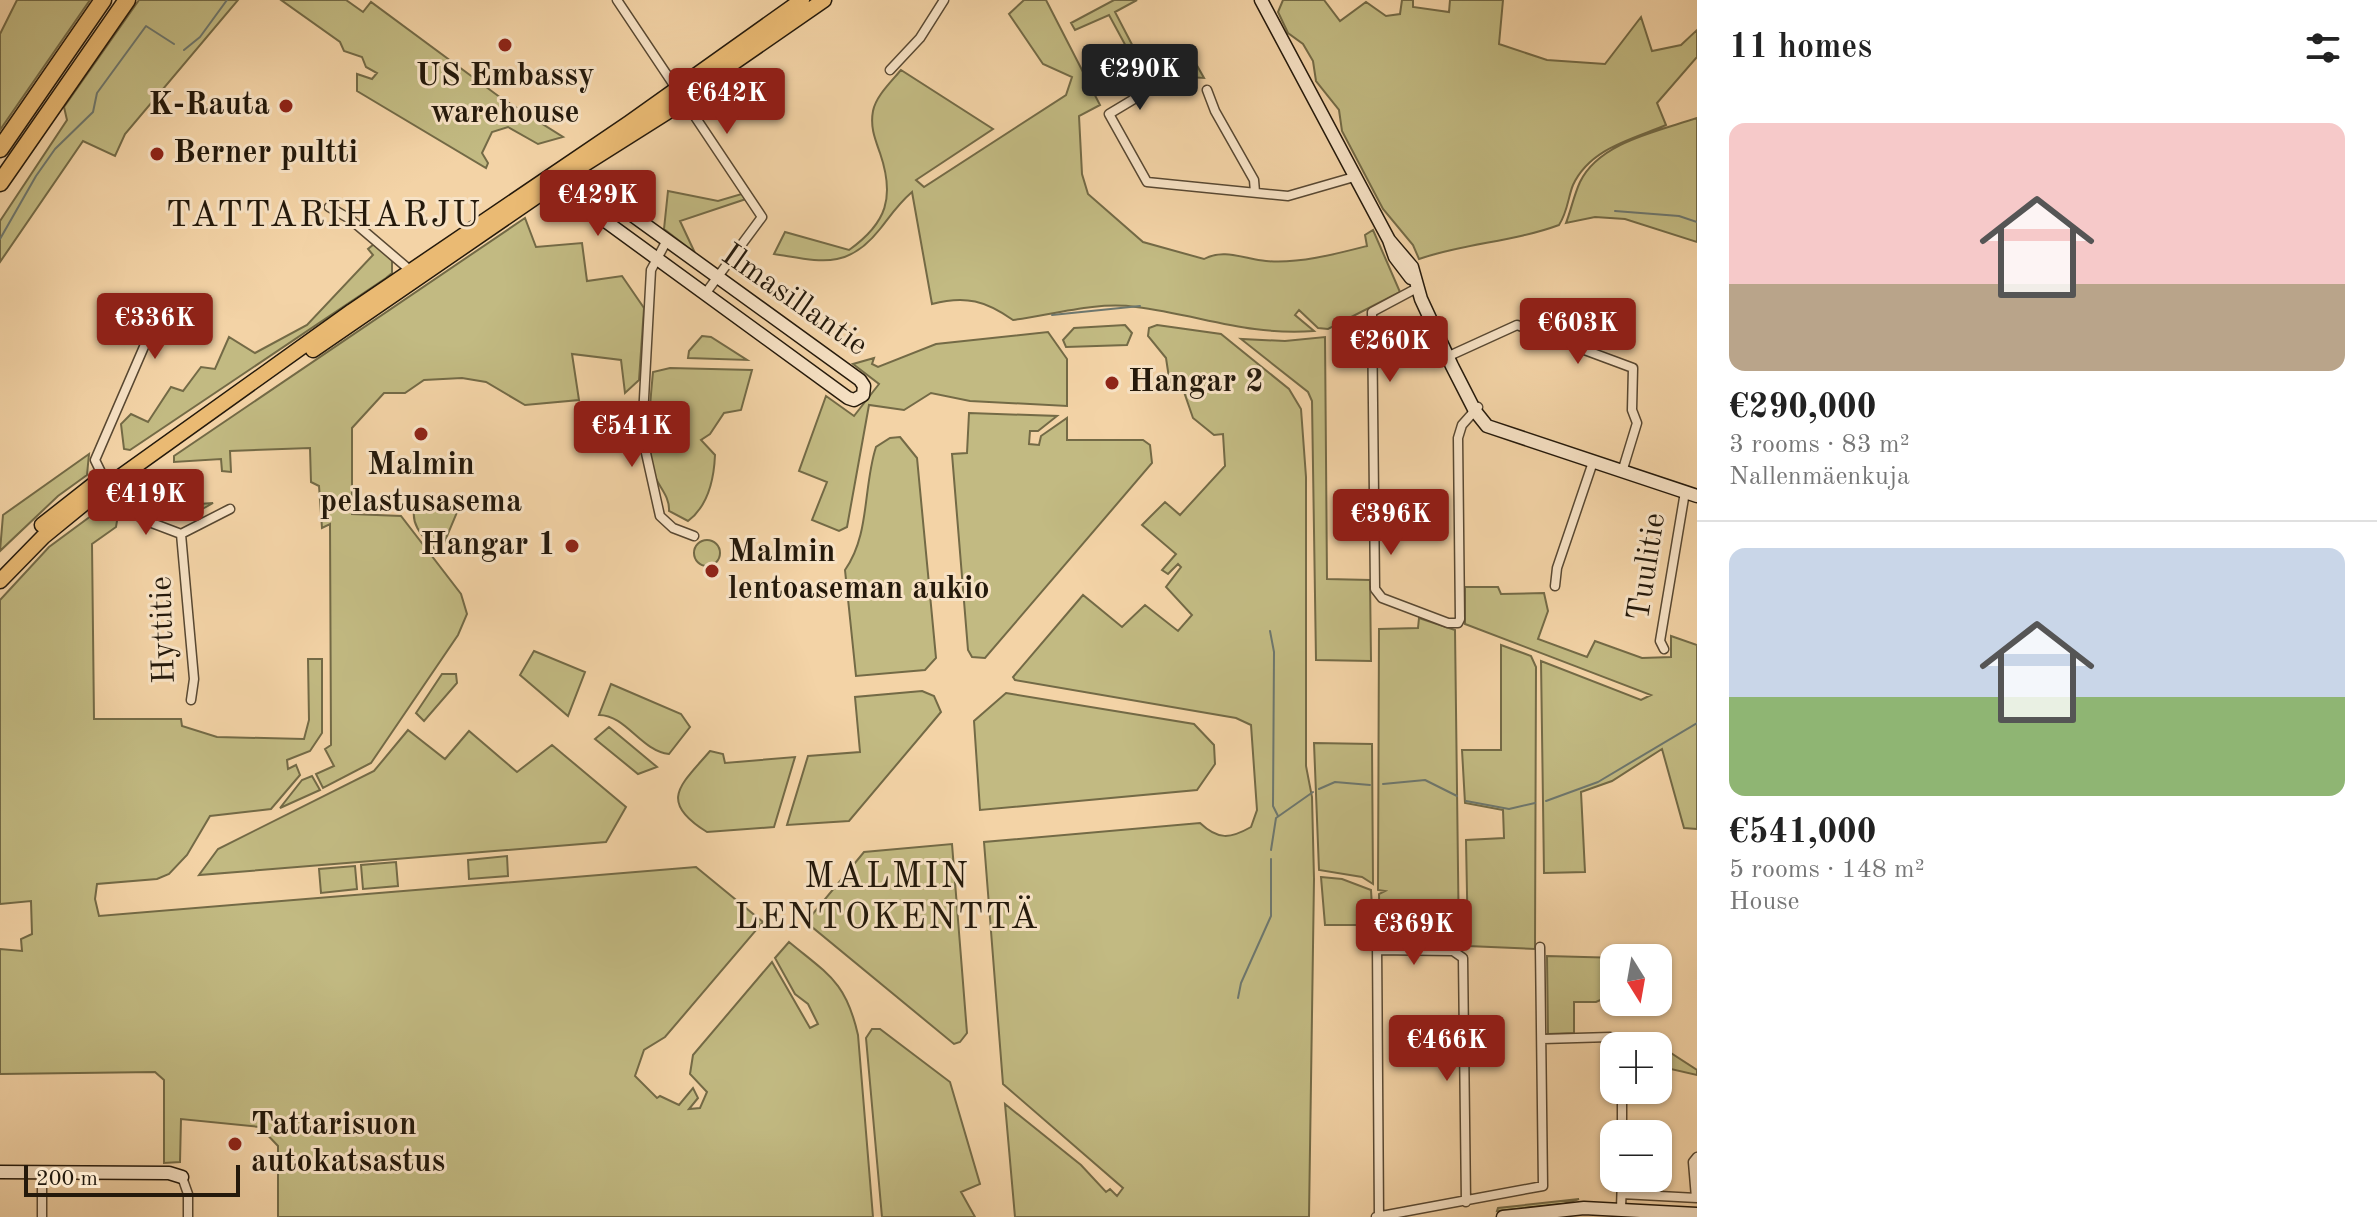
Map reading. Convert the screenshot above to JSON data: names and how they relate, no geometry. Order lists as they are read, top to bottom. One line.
{"streets":{"main road":["Ilmasillantie"],"street":["Tuulitie","Hyttitie"]},"districts":["TATTARIHARJU","MALMIN LENTOKENTTÄ"],"places":["US Embassy warehouse","K-Rauta","Berner pultti","Hangar 2","Malmin pelastusasema","Hangar 1","Malmin lentoaseman aukio","Tattarisuon autokatsastus"],"scale_bar":"200 m","north":"bottom","page":{"heading":"11 homes","price":["€290K","€642K","€429K","€336K","€603K","€260K","€541K","€419K","€396K","€369K","€466K"],"list":[{"name":"€290,000","note":"3 rooms · 83 m² · Nallenmäenkuja"},{"name":"€541,000","note":"5 rooms · 148 m² · House"}],"map_buttons":["+","−"],"scale":"200 m"}}
